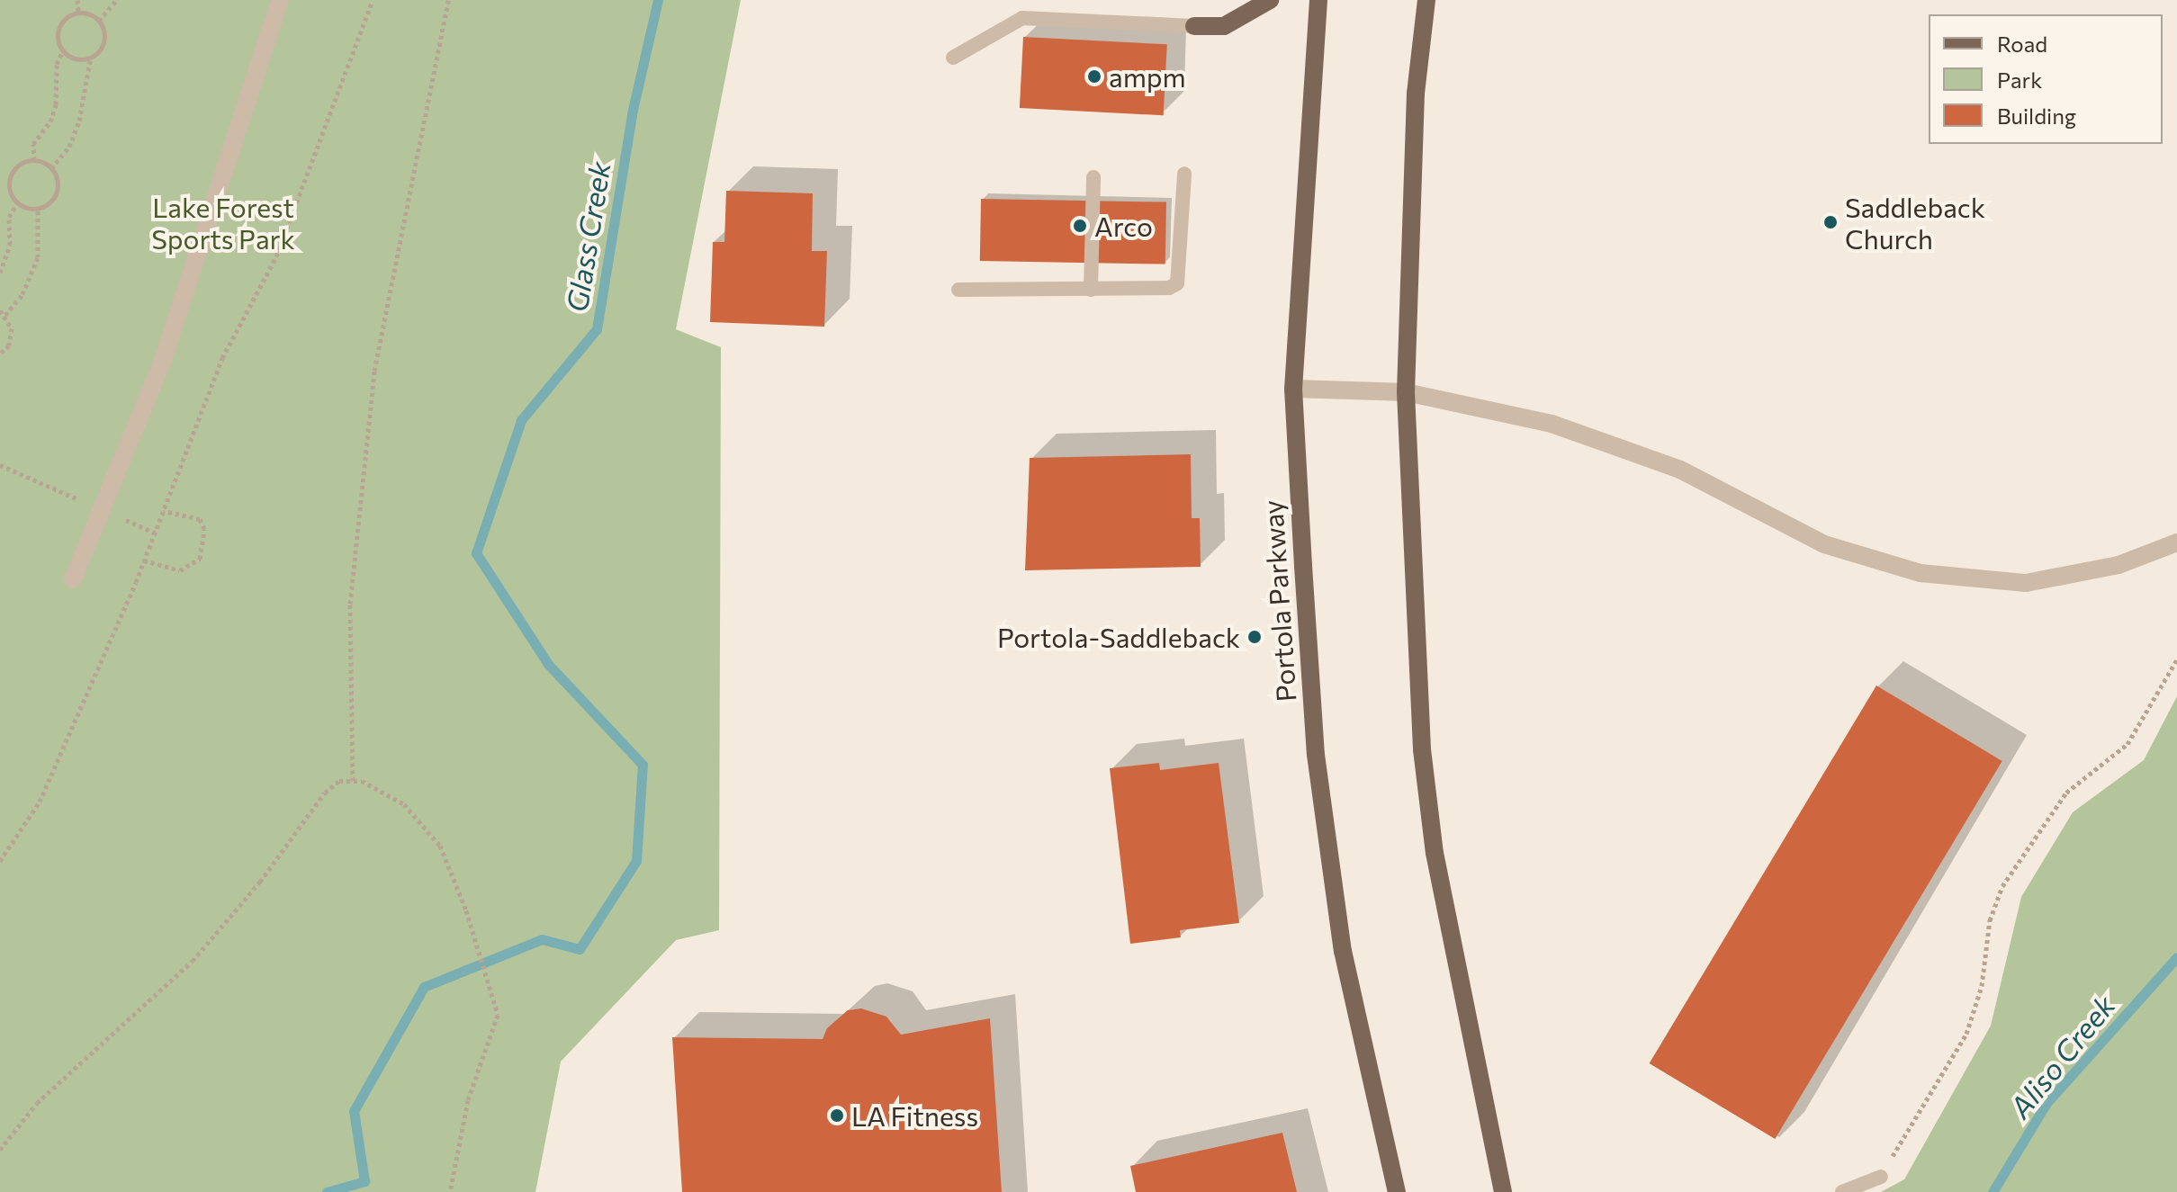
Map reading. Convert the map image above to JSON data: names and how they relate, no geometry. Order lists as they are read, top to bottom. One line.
{"streets":{"main road":["Portola Parkway"]},"water":["Glass Creek","Aliso Creek"],"parks":["Lake Forest Sports Park"],"places":["ampm","Saddleback Church","Arco","Portola-Saddleback","LA Fitness"],"legend":["Road","Park","Building"]}
